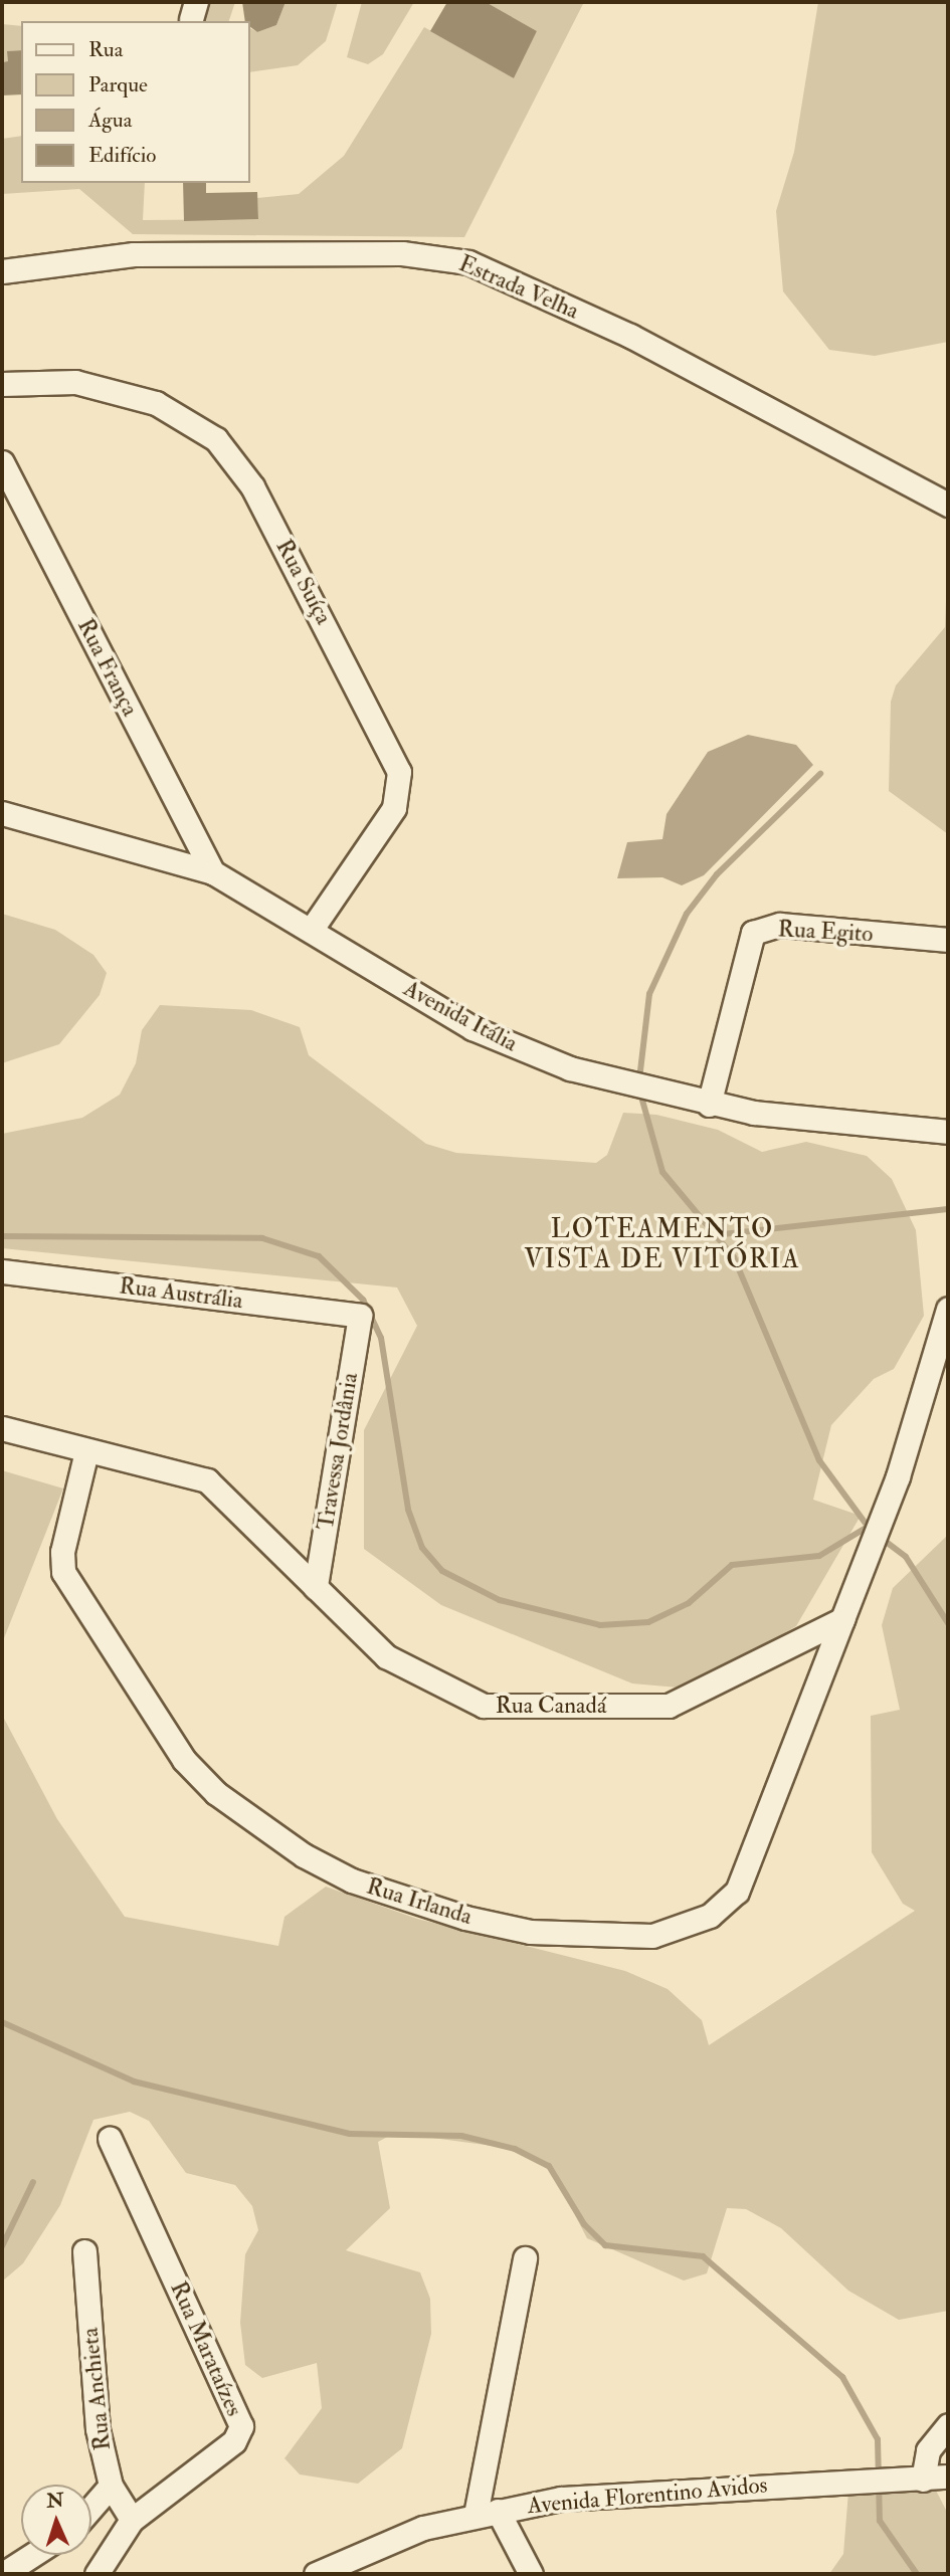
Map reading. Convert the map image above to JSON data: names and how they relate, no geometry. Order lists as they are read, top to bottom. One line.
{"streets":{"street":["Estrada Velha","Rua Suíça","Rua França","Rua Egito","Avenida Itália","Rua Austrália","Travessa Jordânia","Rua Canadá","Rua Irlanda","Rua Marataízes","Rua Anchieta","Avenida Florentino Avidos"]},"crossings":[["Rua Suíça","Avenida Itália"],["Rua França","Avenida Itália"],["Rua Egito","Avenida Itália"],["Rua Austrália","Travessa Jordânia"],["Travessa Jordânia","Rua Canadá"],["Rua Canadá","Rua Irlanda"],["Rua Marataízes","Rua Anchieta"]],"districts":["LOTEAMENTO VISTA DE VITÓRIA"],"legend":["Rua","Parque","Água","Edifício"],"north":"top"}
